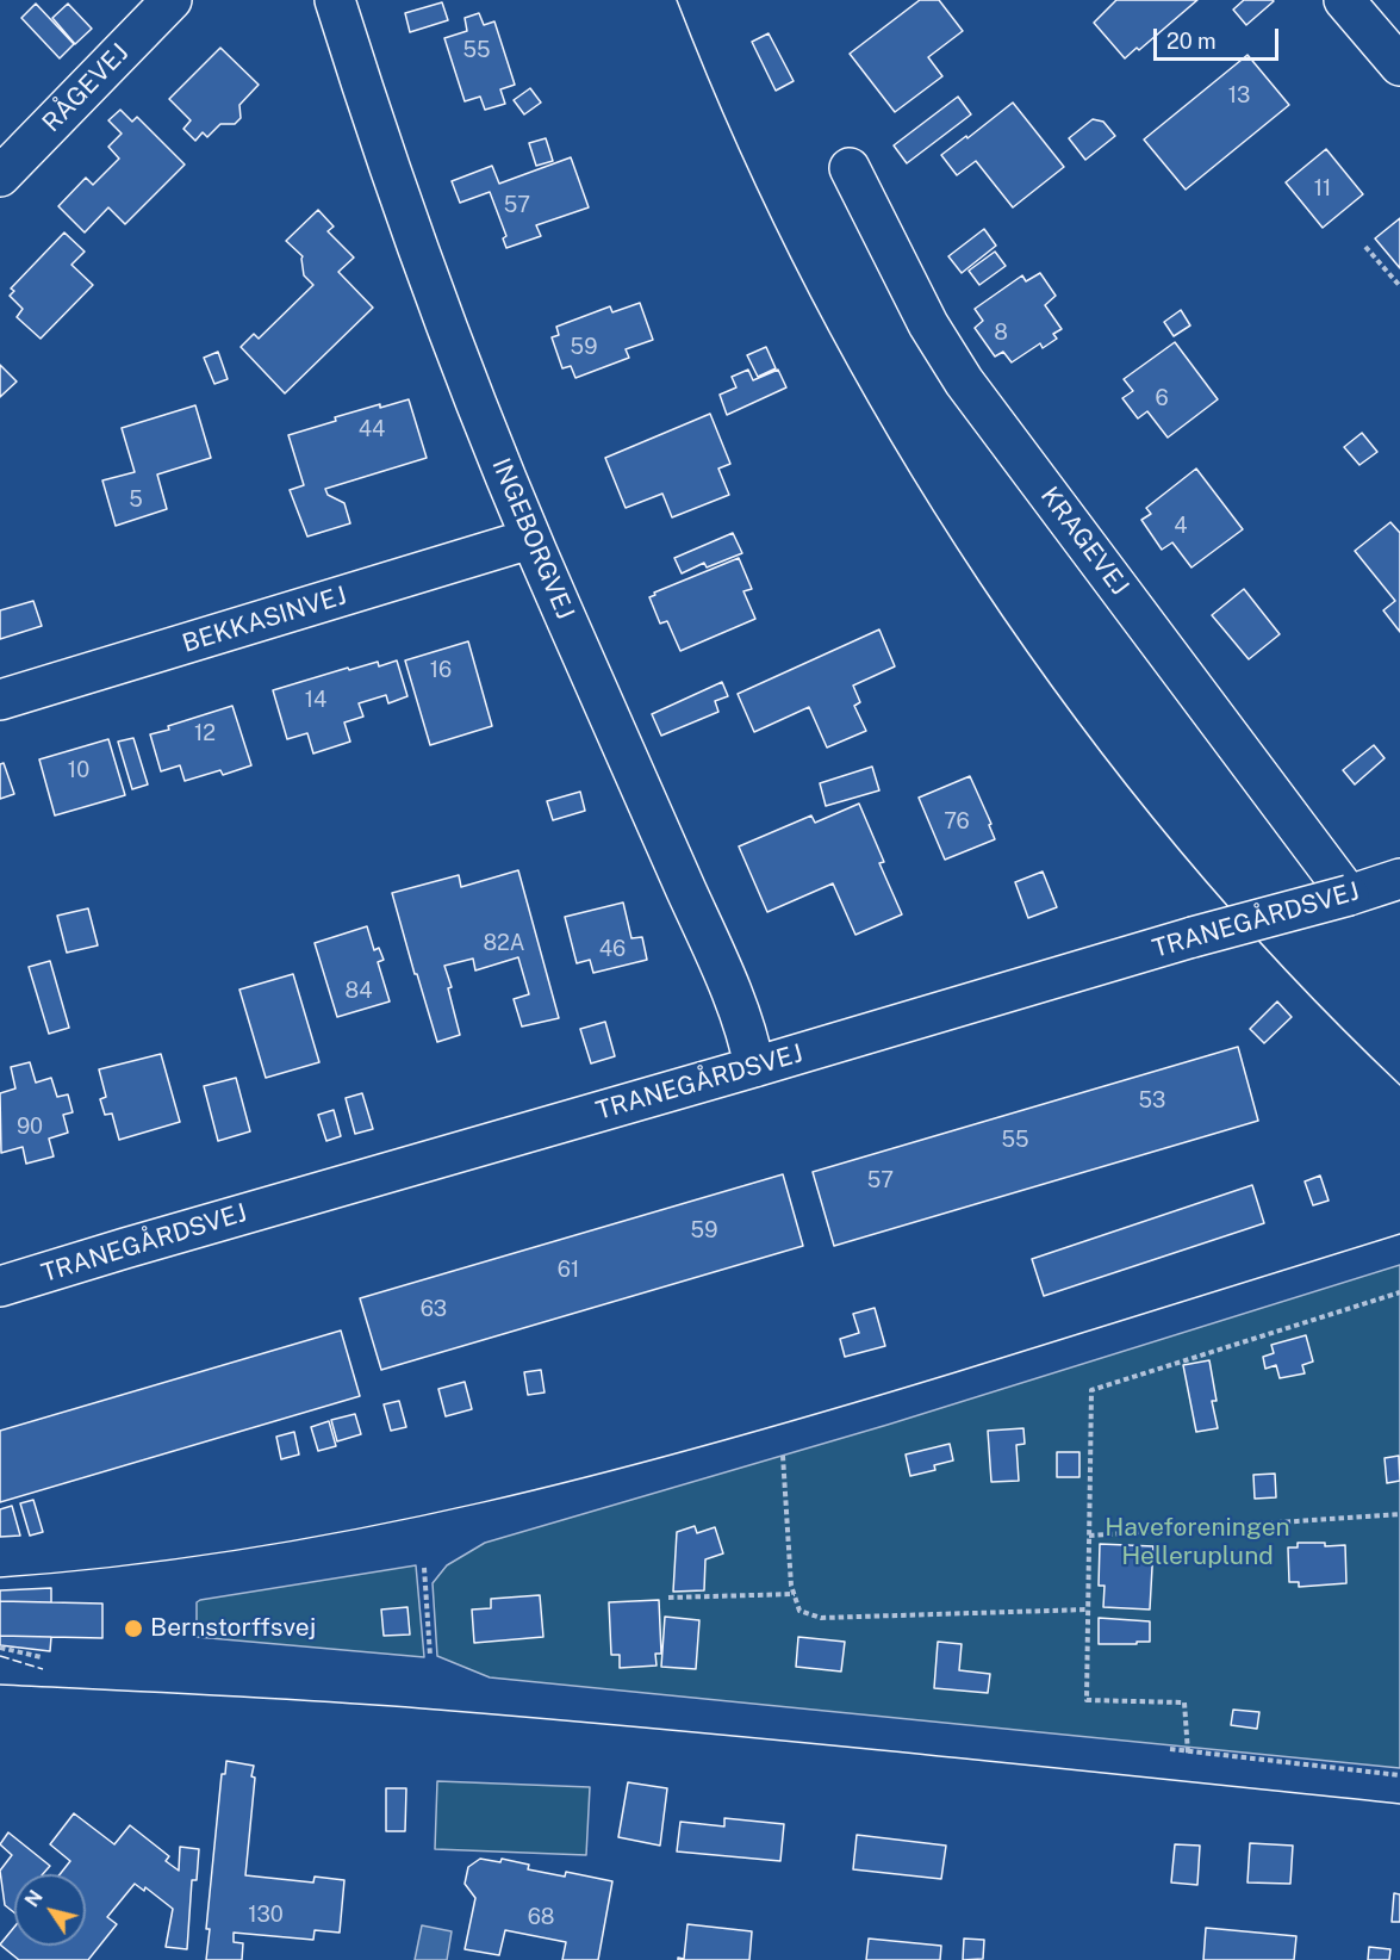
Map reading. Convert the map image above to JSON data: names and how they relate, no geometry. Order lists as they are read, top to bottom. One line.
{"streets":{"street":["RÅGEVEJ","INGEBORGVEJ","KRAGEVEJ","BEKKASINVEJ","TRANEGÅRDSVEJ"]},"crossings":[["INGEBORGVEJ","BEKKASINVEJ"],["INGEBORGVEJ","TRANEGÅRDSVEJ"],["KRAGEVEJ","TRANEGÅRDSVEJ"]],"parks":["Haveforeningen Helleruplund"],"places":["Bernstorffsvej"],"house_numbers":["55","13","11","57","8","59","6","44","5","4","16","14","12","10","76","82A","46","84","53","90","55","57","59","61","63","130","68"],"scale_bar":"20 m","north":"top left"}
